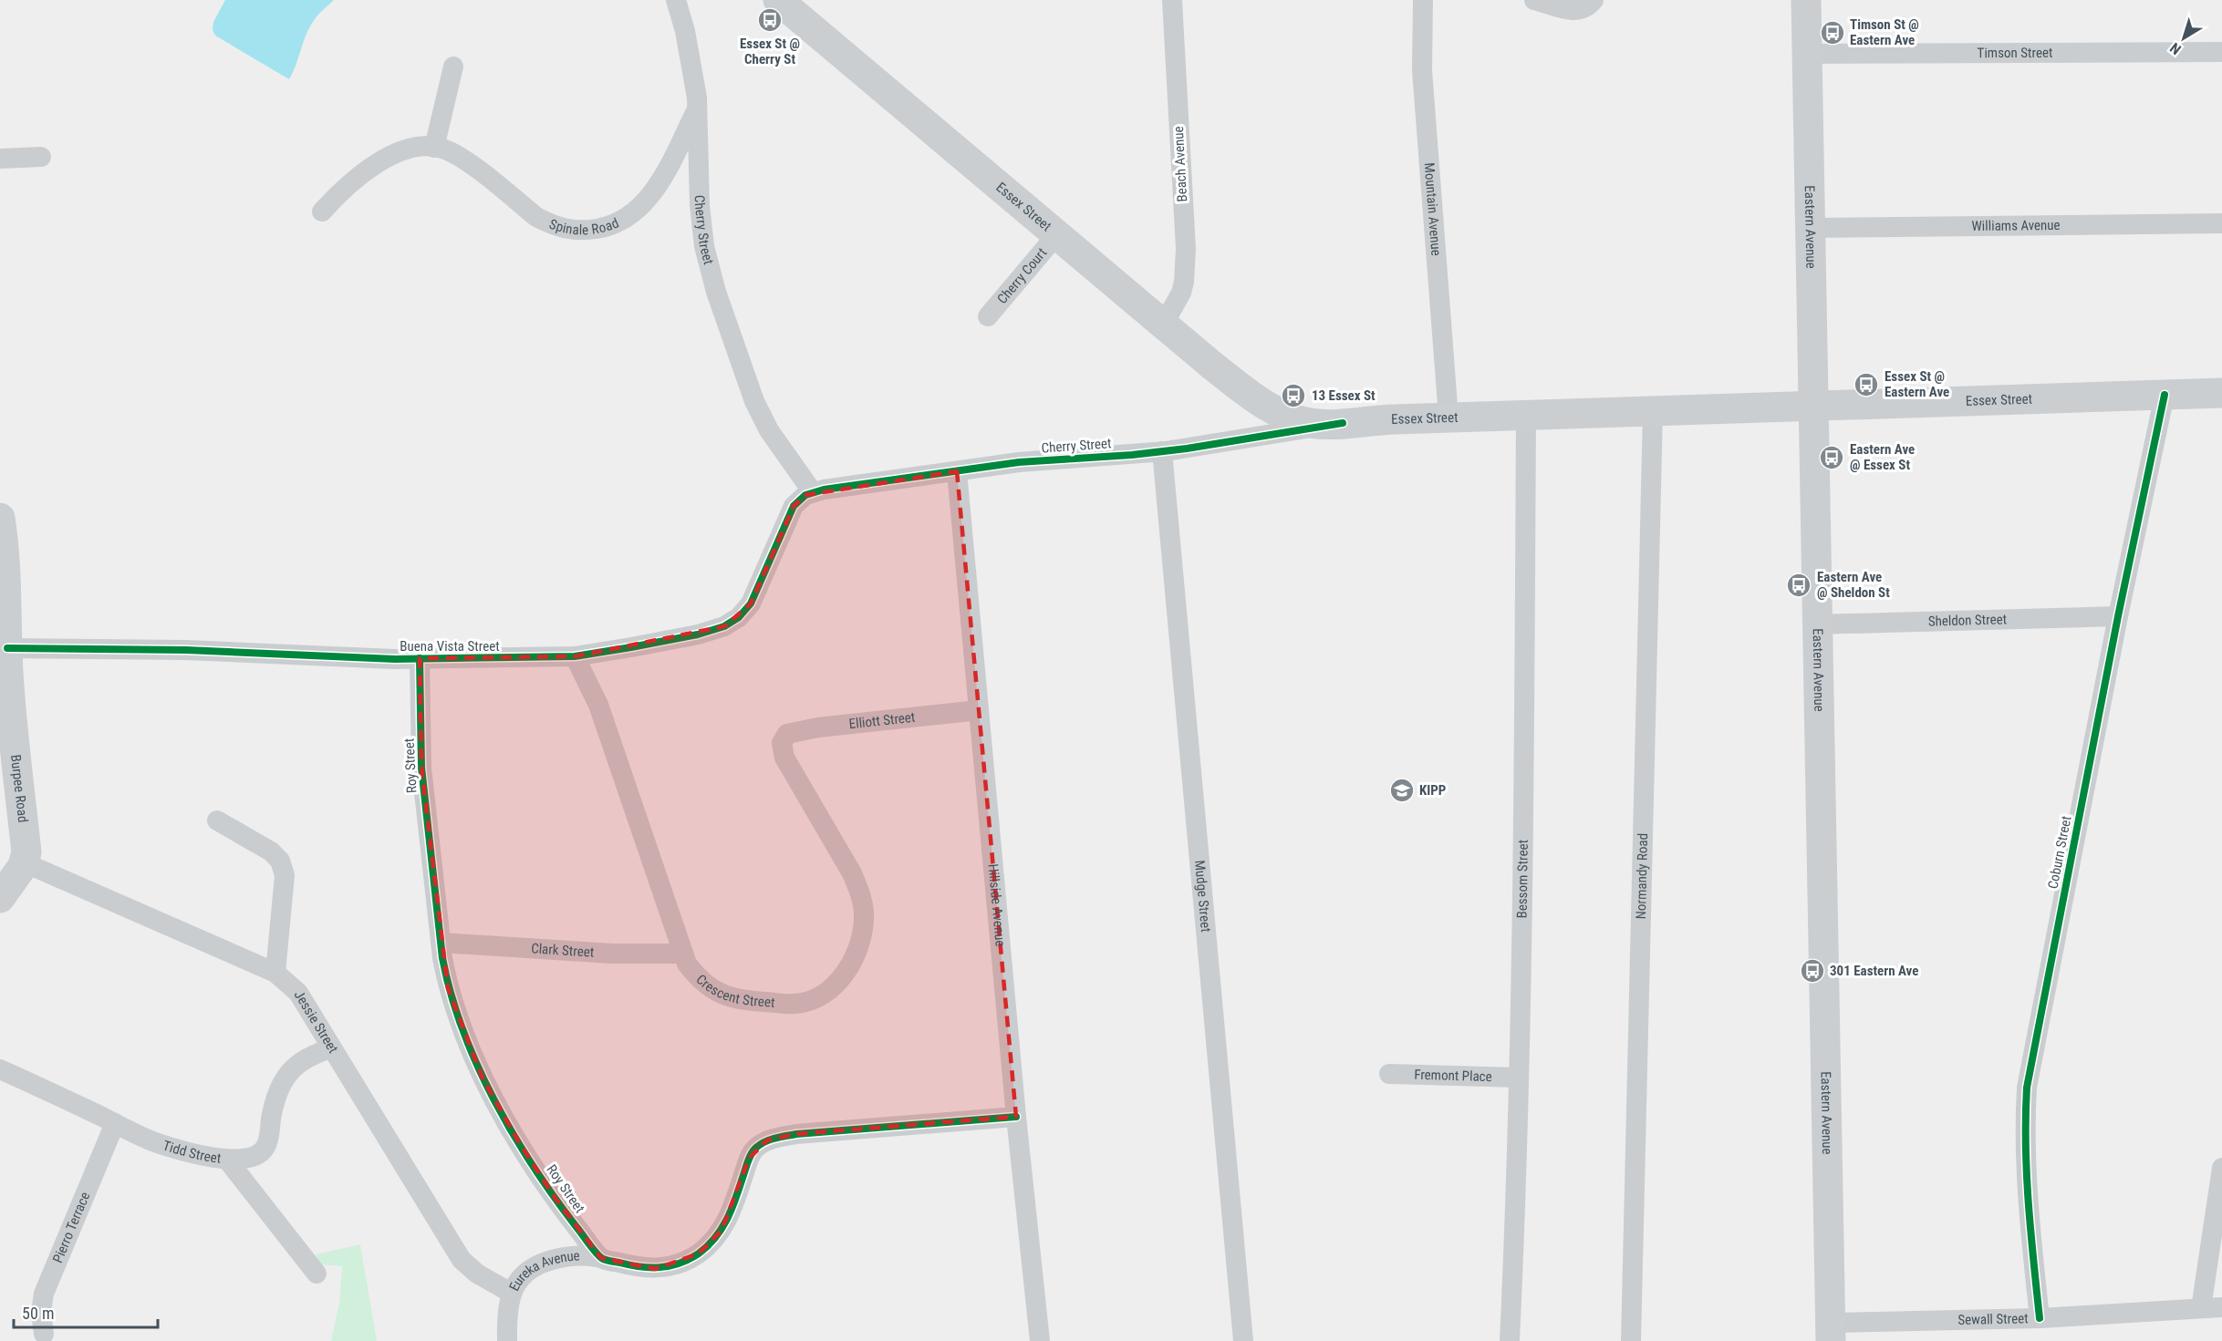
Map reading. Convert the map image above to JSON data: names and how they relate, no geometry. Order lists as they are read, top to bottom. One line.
{"streets":{"main road":["Essex Street","Eastern Avenue","Burpee Road"],"street":["Timson Street","Beach Avenue","Mountain Avenue","Spinale Road","Williams Avenue","Cherry Street","Cherry Court","Sheldon Street","Buena Vista Street","Elliott Street","Roy Street","Coburn Street","Normandy Road","Bessom Street","Mudge Street","Hillside Avenue","Clark Street","Crescent Street","Jessie Street","Fremont Place","Tidd Street","Pierro Terrace","Eureka Avenue","Sewall Street"]},"crossings":[["Timson Street","Eastern Avenue"],["Beach Avenue","Essex Street"],["Essex Street","Mountain Avenue"],["Essex Street","Eastern Avenue"],["Essex Street","Cherry Street"],["Essex Street","Cherry Court"],["Essex Street","Coburn Street"],["Essex Street","Normandy Road"],["Essex Street","Bessom Street"],["Spinale Road","Cherry Street"],["Williams Avenue","Eastern Avenue"],["Eastern Avenue","Sheldon Street"],["Eastern Avenue","Sewall Street"],["Cherry Street","Buena Vista Street"],["Cherry Street","Mudge Street"],["Cherry Street","Hillside Avenue"],["Sheldon Street","Coburn Street"],["Buena Vista Street","Roy Street"],["Buena Vista Street","Burpee Road"],["Buena Vista Street","Crescent Street"],["Elliott Street","Hillside Avenue"],["Elliott Street","Crescent Street"],["Roy Street","Clark Street"],["Roy Street","Eureka Avenue"],["Burpee Road","Jessie Street"],["Coburn Street","Sewall Street"],["Bessom Street","Fremont Place"],["Clark Street","Crescent Street"],["Jessie Street","Tidd Street"],["Jessie Street","Eureka Avenue"],["Tidd Street","Pierro Terrace"]],"places":{"bus stop":["Essex St @ Cherry St","Timson St @ Eastern Ave","Essex St @ Eastern Ave","13 Essex St","Eastern Ave @ Essex St","Eastern Ave @ Sheldon St","301 Eastern Ave"],"school or university":["KIPP"]},"scale_bar":"50 m","north":"bottom left"}
